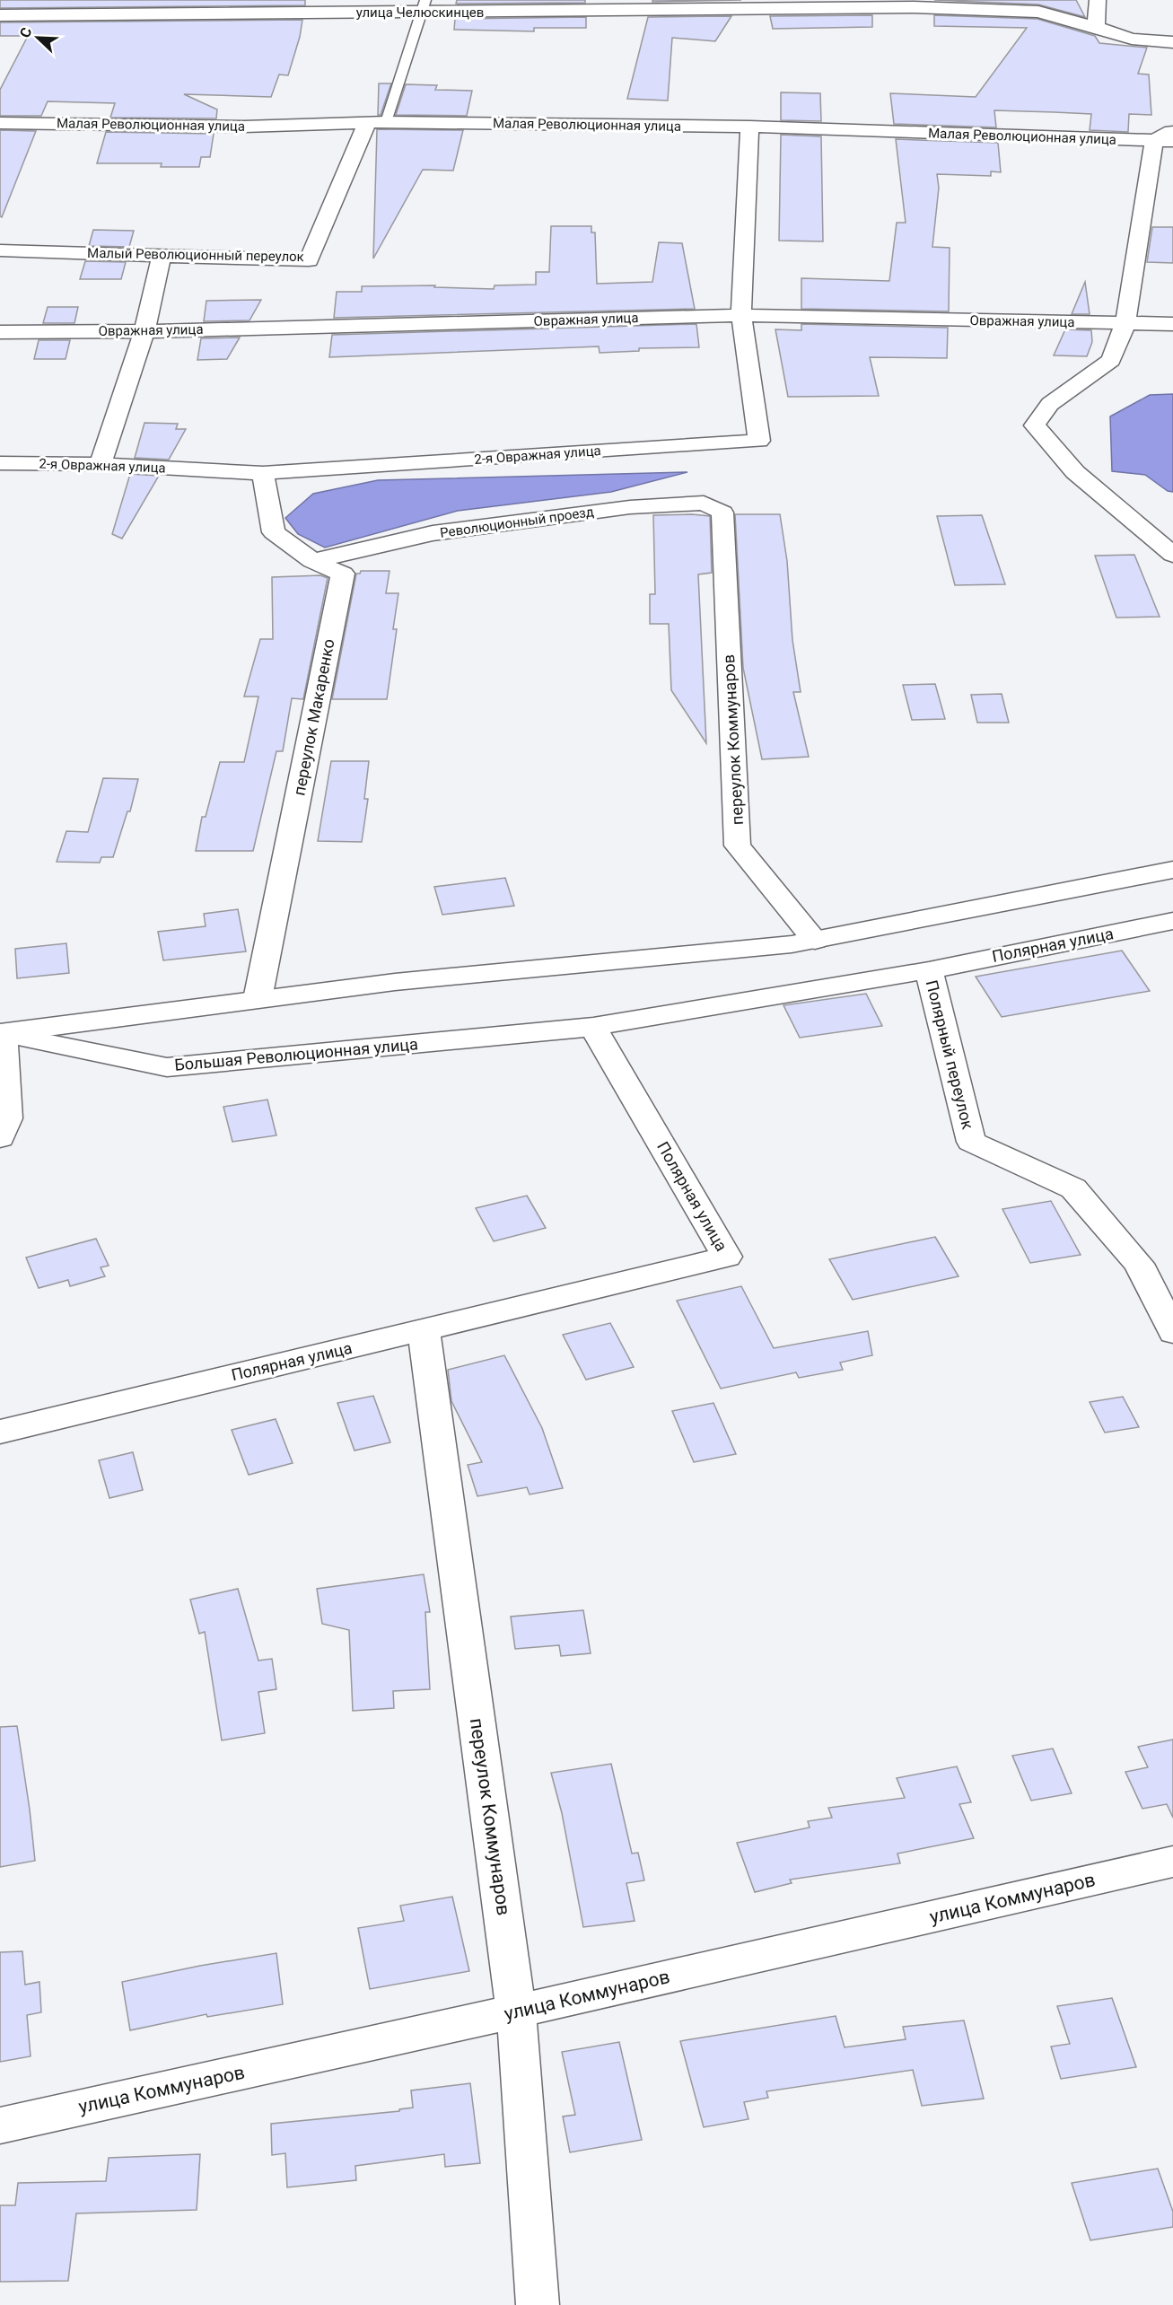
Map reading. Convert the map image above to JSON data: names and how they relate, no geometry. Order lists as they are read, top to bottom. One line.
{"streets":{"street":["улица Челюскинцев","Малая Революционная улица","Малый Революционный переулок","Овражная улица","2-я Овражная улица","Революционный проезд","переулок Макаренко","переулок Коммунаров","Полярная улица","Большая Революционная улица","Полярный переулок","улица Коммунаров"]},"crossings":[["Малая Революционная улица","Малый Революционный переулок"],["Малая Революционная улица","2-я Овражная улица"],["Овражная улица","2-я Овражная улица"],["2-я Овражная улица","переулок Макаренко"],["Революционный проезд","переулок Макаренко"],["Революционный проезд","переулок Коммунаров"],["переулок Коммунаров","Полярная улица"],["переулок Коммунаров","улица Коммунаров"],["Полярная улица","Большая Революционная улица"],["Полярная улица","Полярный переулок"]],"north":"top left"}
